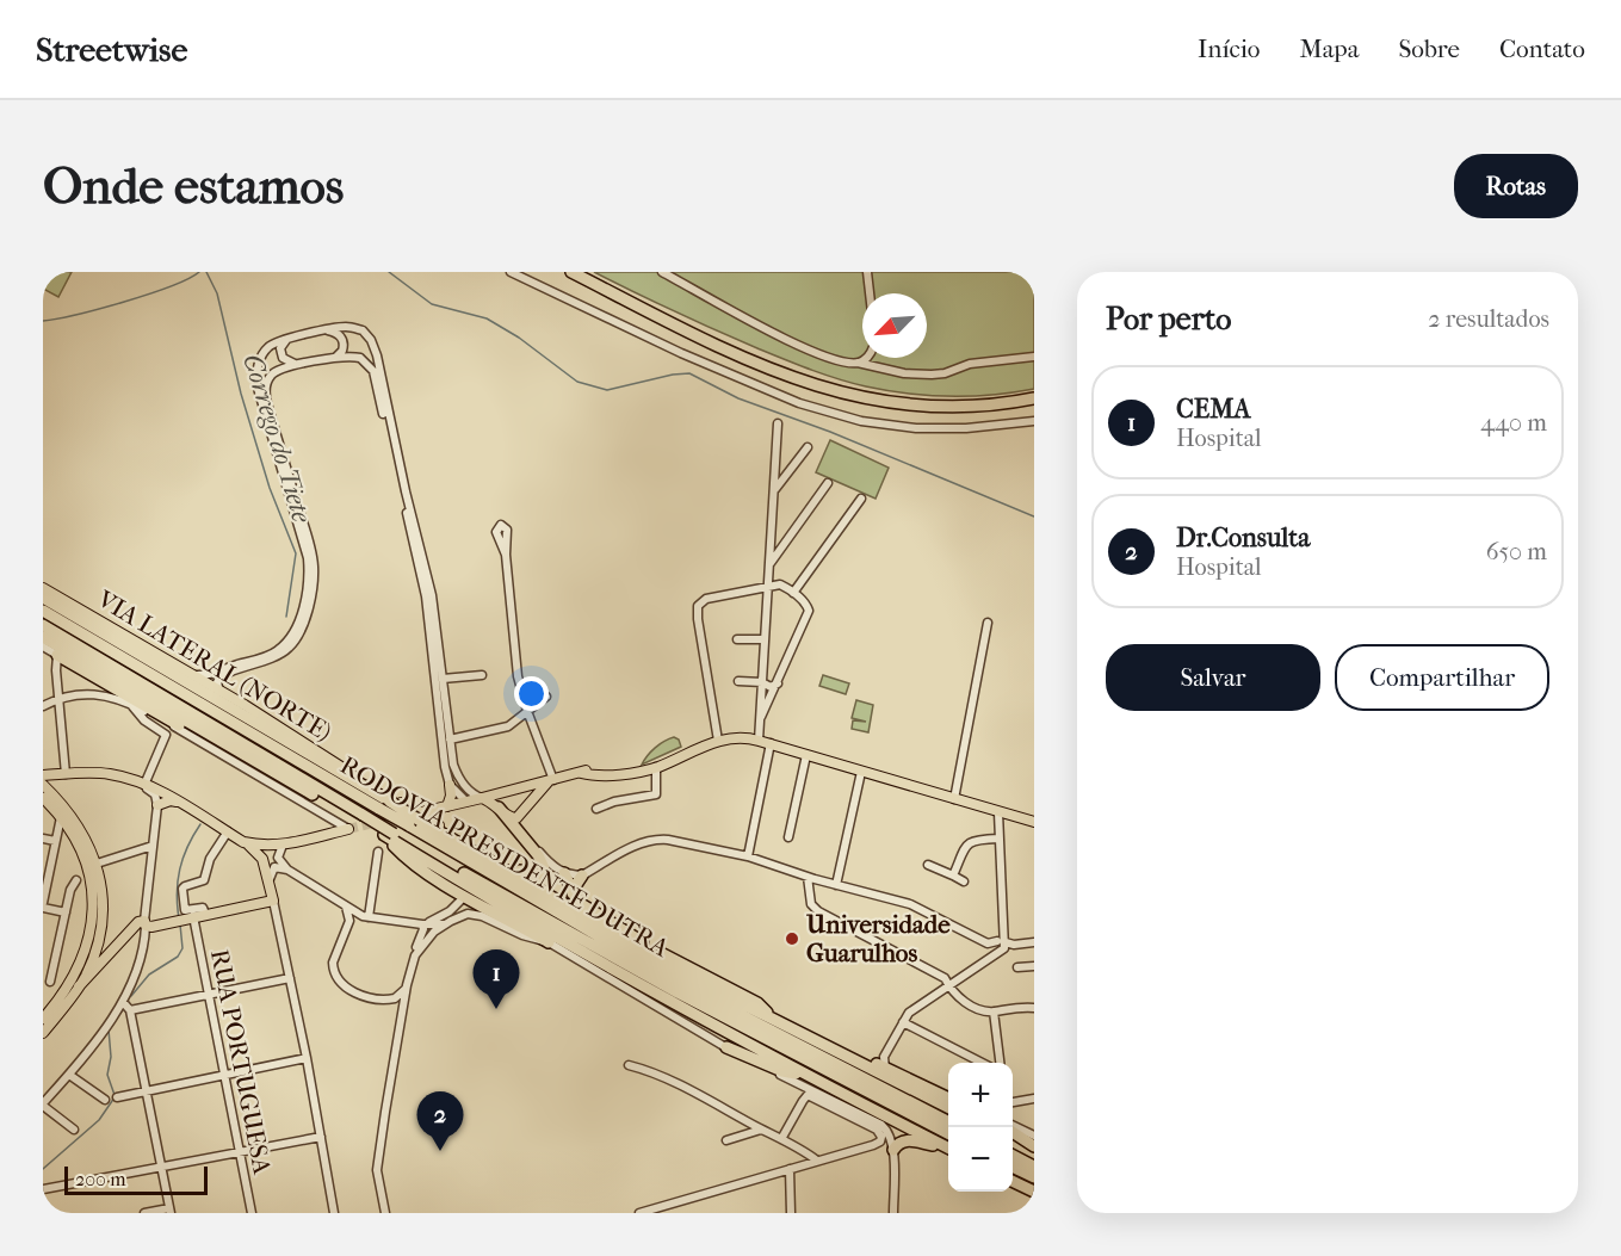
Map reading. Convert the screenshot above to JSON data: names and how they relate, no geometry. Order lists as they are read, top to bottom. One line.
{"streets":{"highway":["RODOVIA PRESIDENTE DUTRA"],"main road":["VIA LATERAL (NORTE)"],"street":["RUA PORTUGUESA"]},"water":["Corrego do Tiete"],"places":["Universidade Guarulhos"],"scale_bar":"200 m","north":"bottom left","page":{"header":"Streetwise","nav":["Início","Mapa","Sobre","Contato"],"buttons":["Rotas",["Salvar","Compartilhar"]],"title":"Onde estamos","heading":["Por perto","2 resultados"],"list":[{"mark":"1","name":"CEMA","note":"Hospital","value":"440 m"},{"mark":"2","name":"Dr.Consulta","note":"Hospital","value":"650 m"}],"pins":["1","2"],"map_buttons":["+","−"],"scale":"200 m"}}
